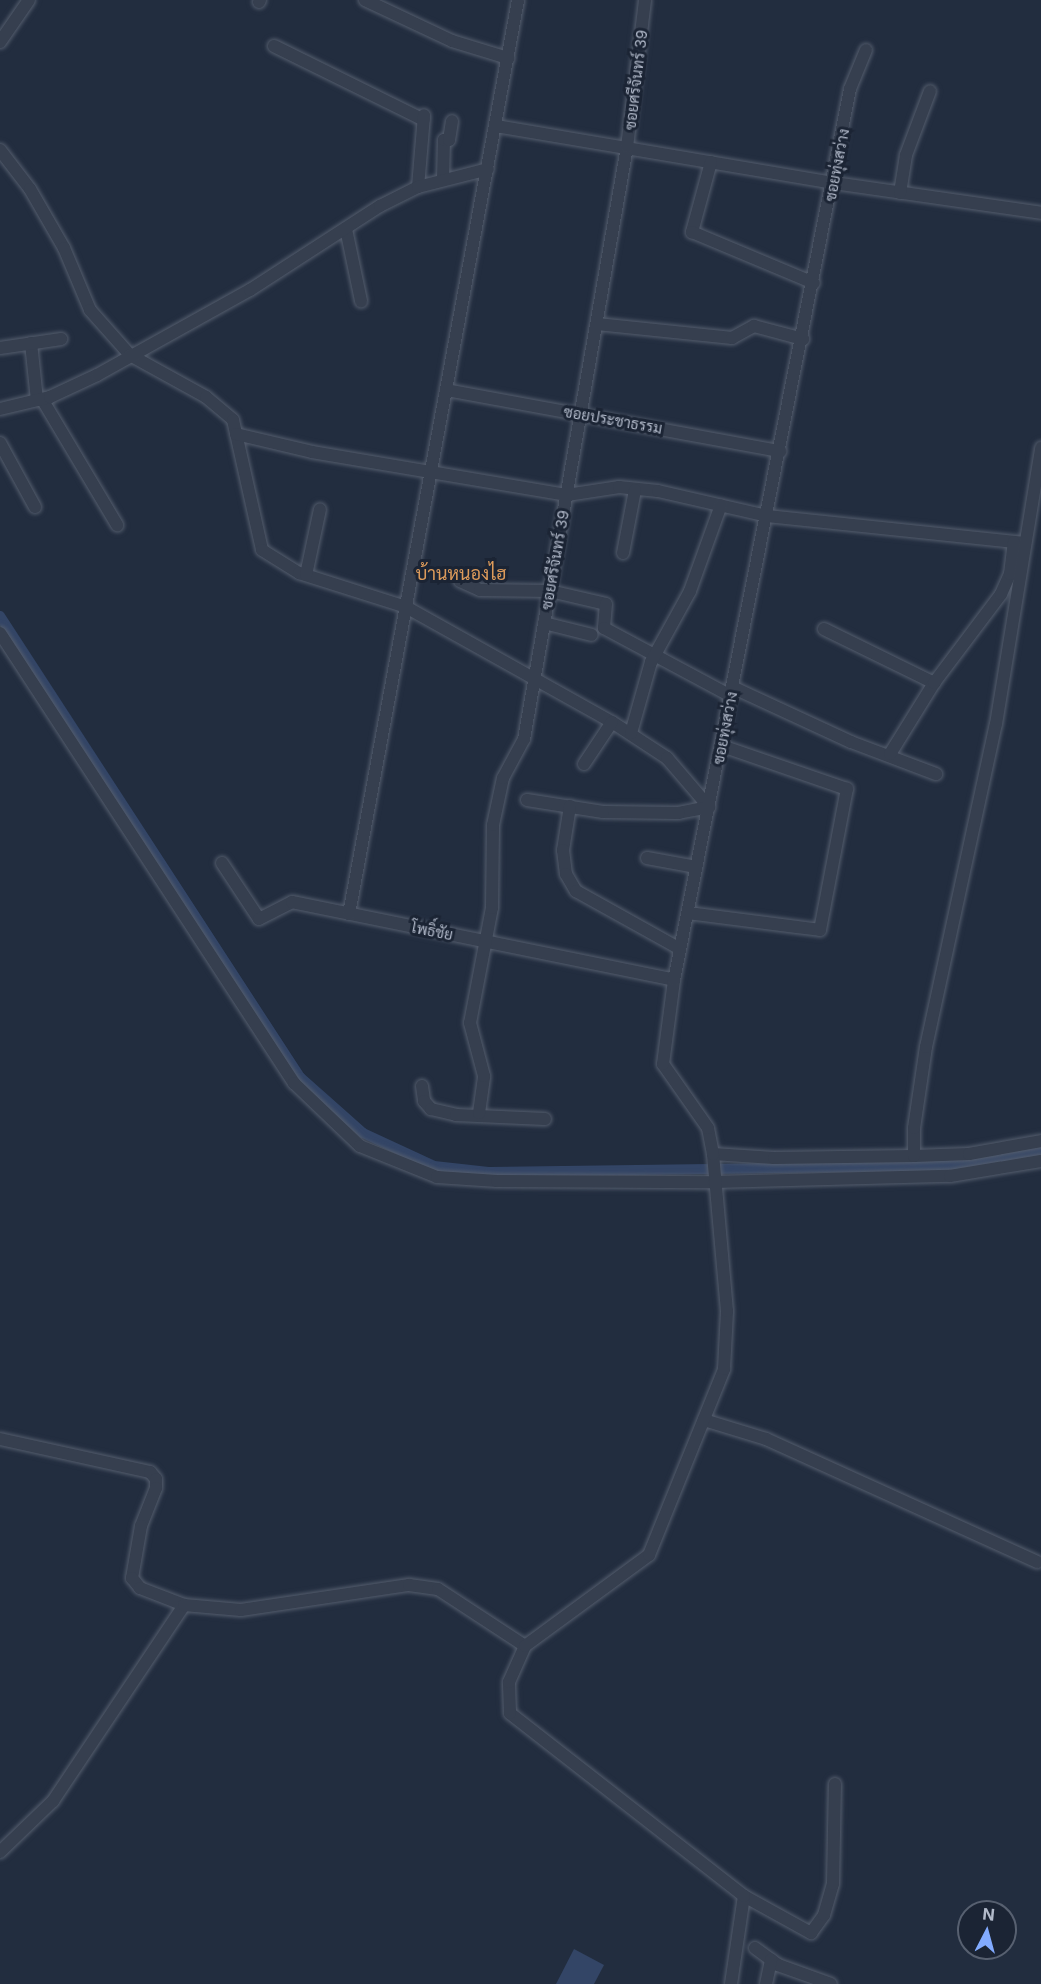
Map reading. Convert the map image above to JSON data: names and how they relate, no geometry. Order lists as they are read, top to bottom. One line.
{"streets":{"street":["ซอยศรีจันทร์ 39","ซอยทุ่งสว่าง","ซอยประชาธรรม","โพธิ์ชัย"]},"crossings":[["ซอยศรีจันทร์ 39","ซอยประชาธรรม"],["ซอยศรีจันทร์ 39","โพธิ์ชัย"],["ซอยทุ่งสว่าง","ซอยประชาธรรม"],["ซอยทุ่งสว่าง","โพธิ์ชัย"]],"districts":["บ้านหนองไฮ"],"north":"top"}
